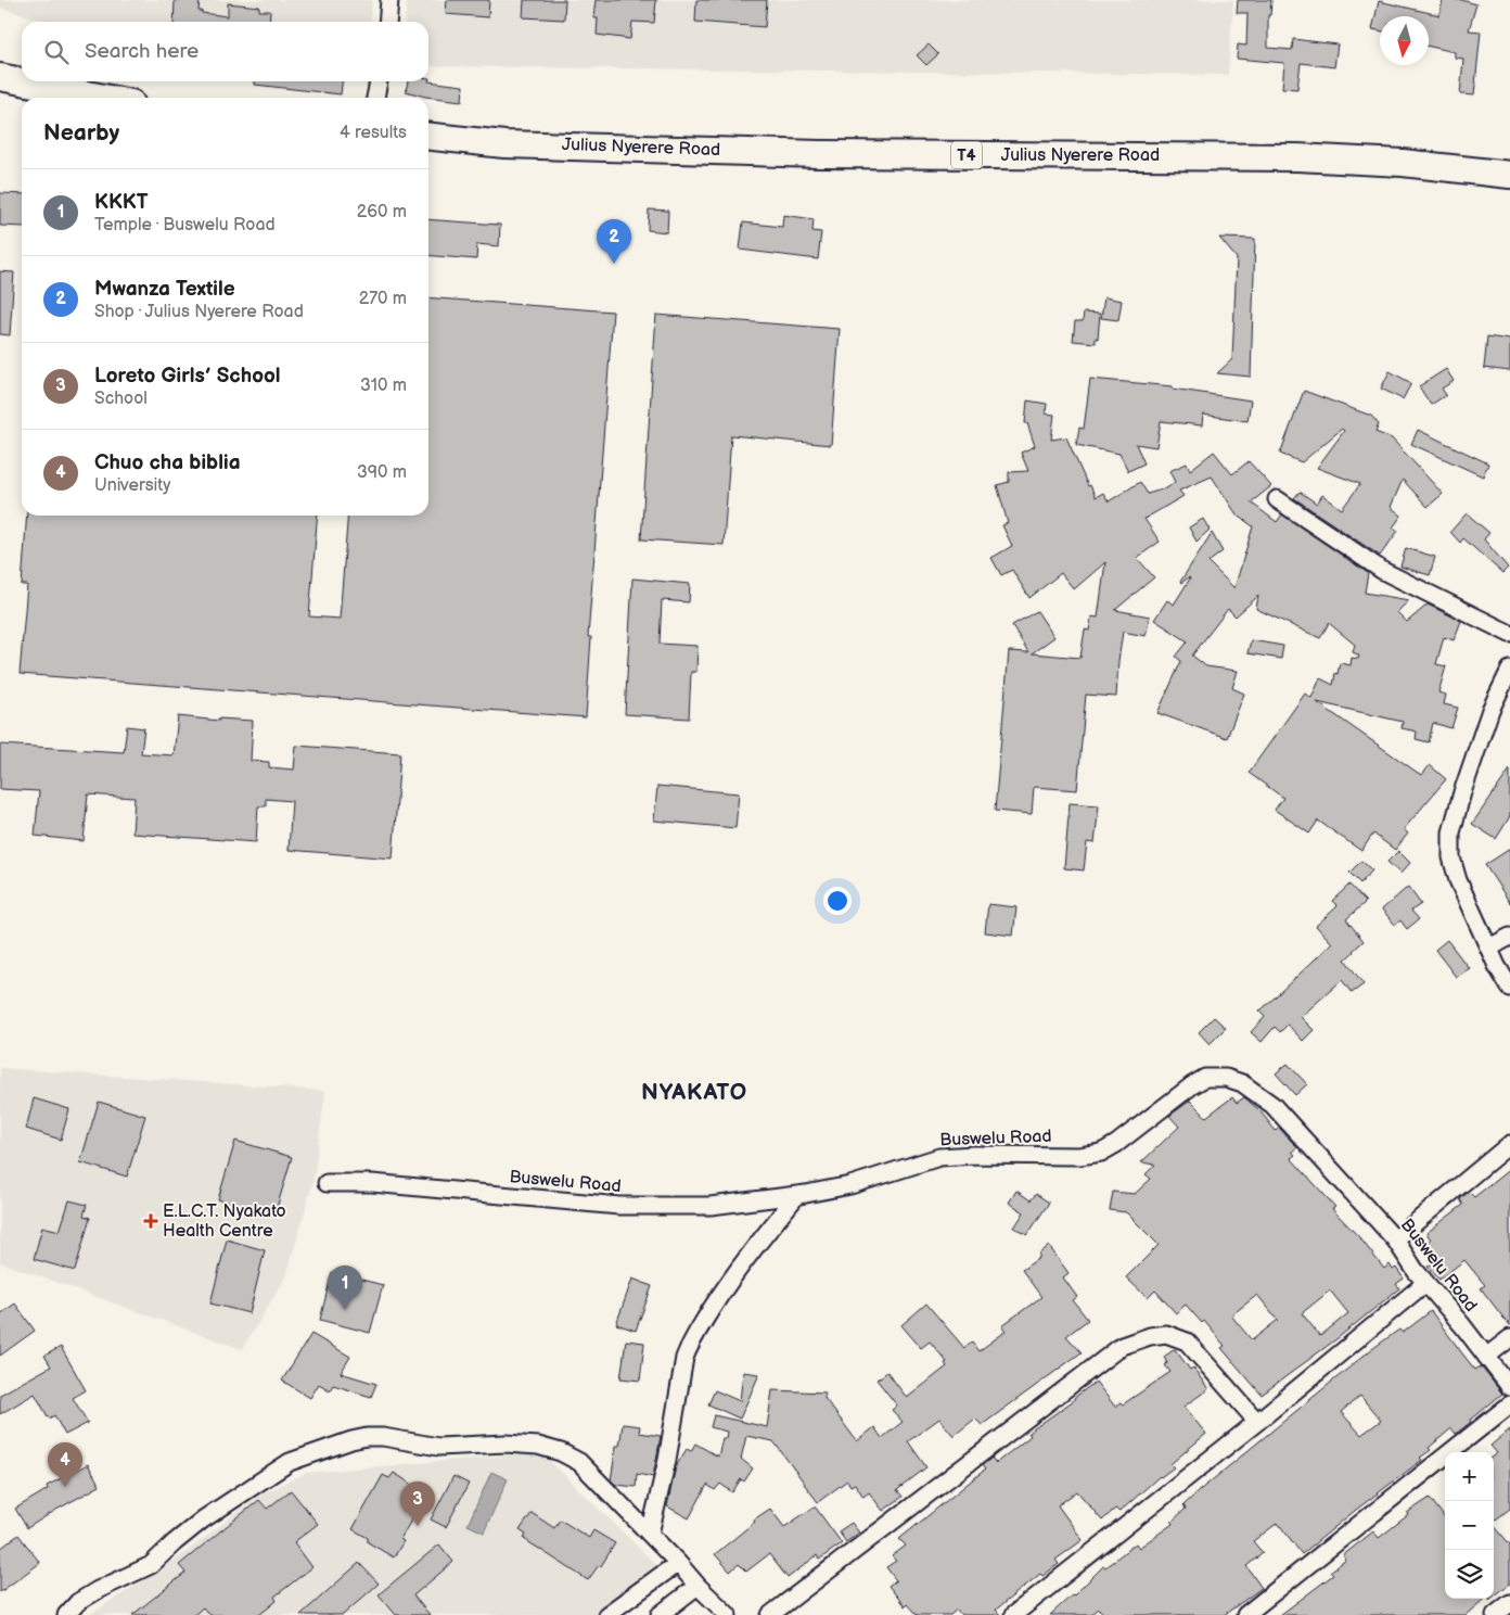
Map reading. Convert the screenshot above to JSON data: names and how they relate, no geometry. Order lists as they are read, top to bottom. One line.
{"streets":{"highway":["Julius Nyerere Road","T4"],"street":["Buswelu Road"]},"districts":["NYAKATO"],"places":{"health":["E.L.C.T. Nyakato Health Centre"]},"north":"bottom","page":{"search":"Search here","heading":["Nearby","4 results"],"list":[{"mark":"1","name":"KKKT","note":"Temple · Buswelu Road","value":"260 m"},{"mark":"2","name":"Mwanza Textile","note":"Shop · Julius Nyerere Road","value":"270 m"},{"mark":"3","name":"Loreto Girls’ School","note":"School","value":"310 m"},{"mark":"4","name":"Chuo cha biblia","note":"University","value":"390 m"}],"pins":["2","1","4","3"],"map_buttons":["+","−"]}}
